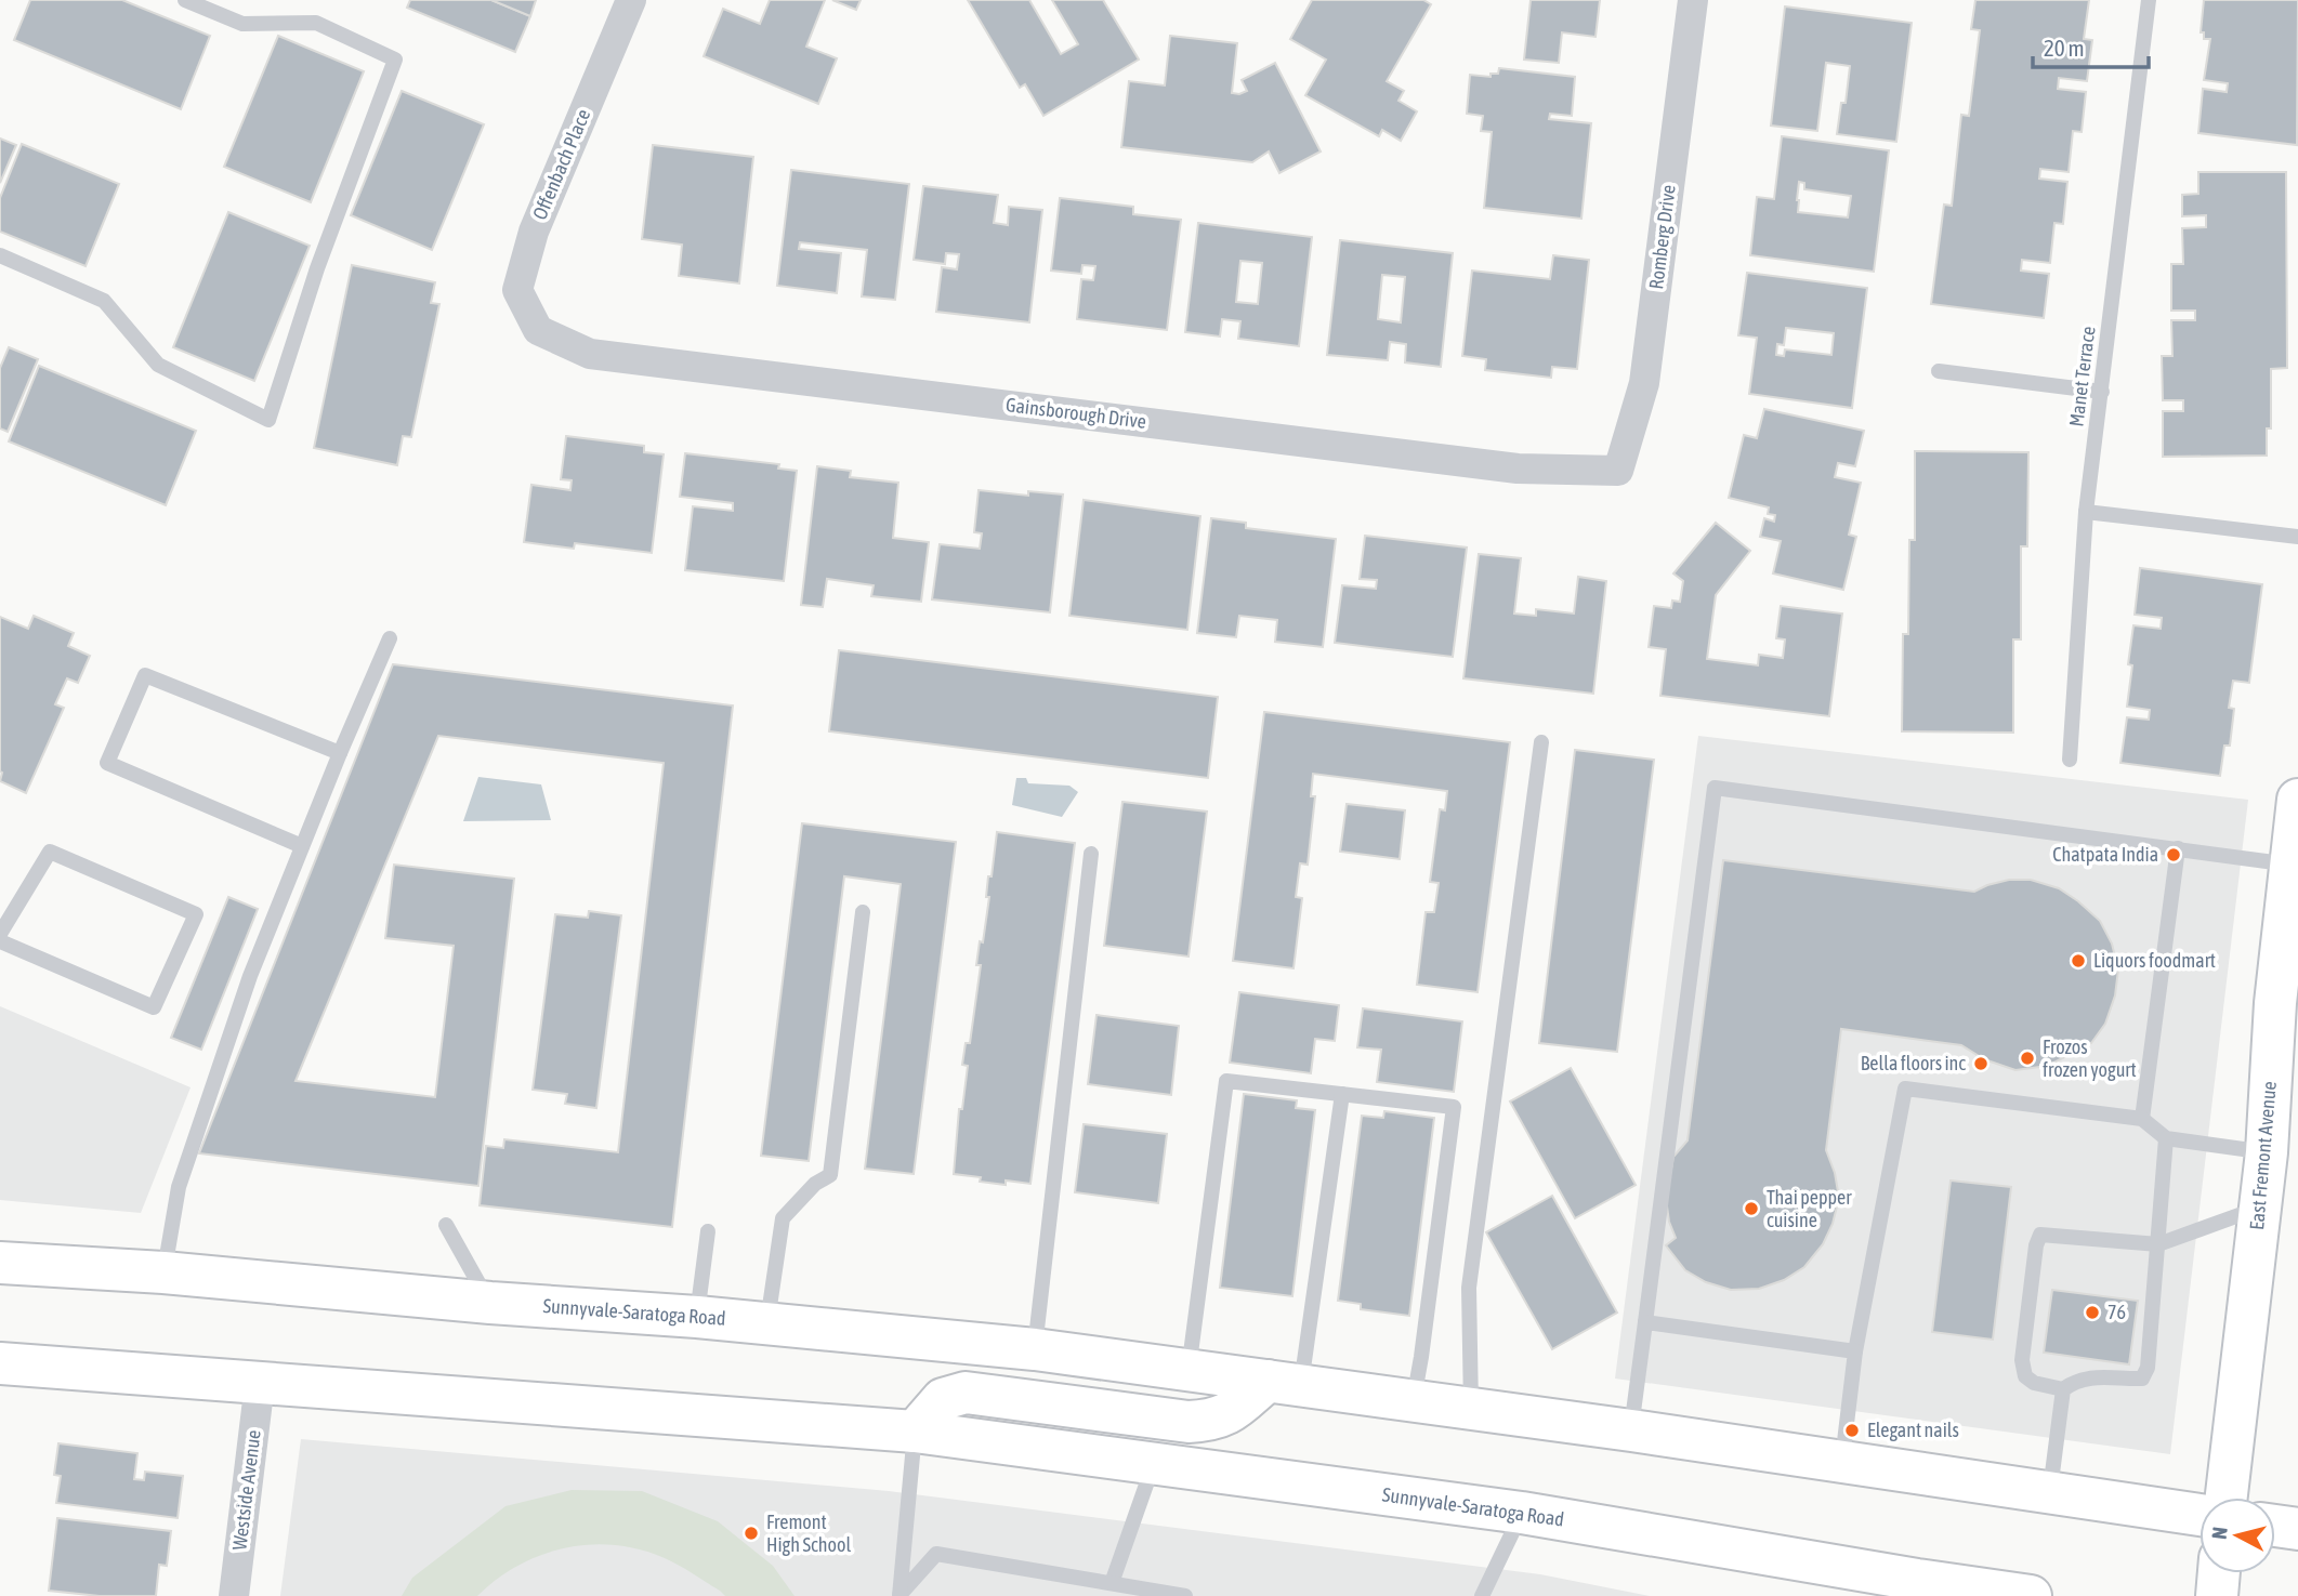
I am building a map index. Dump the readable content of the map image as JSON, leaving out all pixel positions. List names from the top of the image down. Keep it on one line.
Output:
{"streets":{"main road":["East Fremont Avenue","Sunnyvale-Saratoga Road"],"street":["Offenbach Place","Romberg Drive","Gainsborough Drive","Westside Avenue"],"lane":["Manet Terrace"]},"crossings":[["Offenbach Place","Gainsborough Drive"],["Romberg Drive","Gainsborough Drive"],["Sunnyvale-Saratoga Road","Westside Avenue"]],"places":["Chatpata India","Liquors foodmart","Frozos frozen yogurt","Bella floors inc","Thai pepper cuisine","76","Elegant nails","Fremont High School"],"scale_bar":"20 m","north":"left"}
